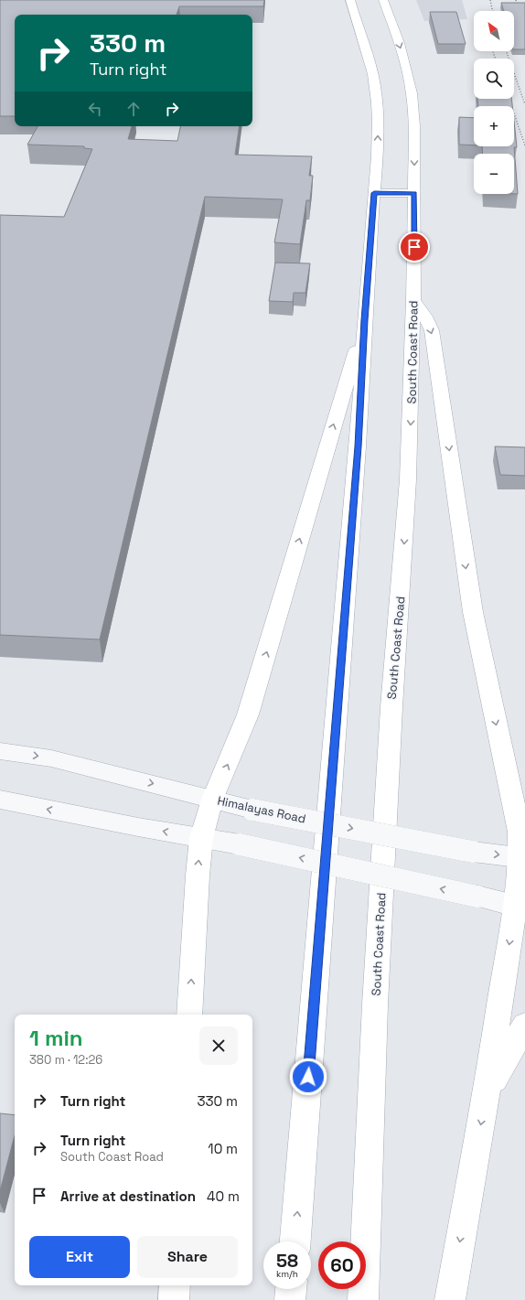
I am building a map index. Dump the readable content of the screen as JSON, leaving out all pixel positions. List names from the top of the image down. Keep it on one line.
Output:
{"streets":{"main road":["South Coast Road"],"street":["Himalayas Road"]},"north":"top left","page":{"map_buttons":["+","−"],"turn":["330 m","Turn right"],"heading":["1 min","380 m · 12:26"],"list":[{"name":"Turn right","value":"330 m"},{"name":"Turn right","note":"South Coast Road","value":"10 m"},{"name":"Arrive at destination","value":"40 m"}],"buttons":["Exit","Share"],"speed":"58 km/h","limit":"60"}}
